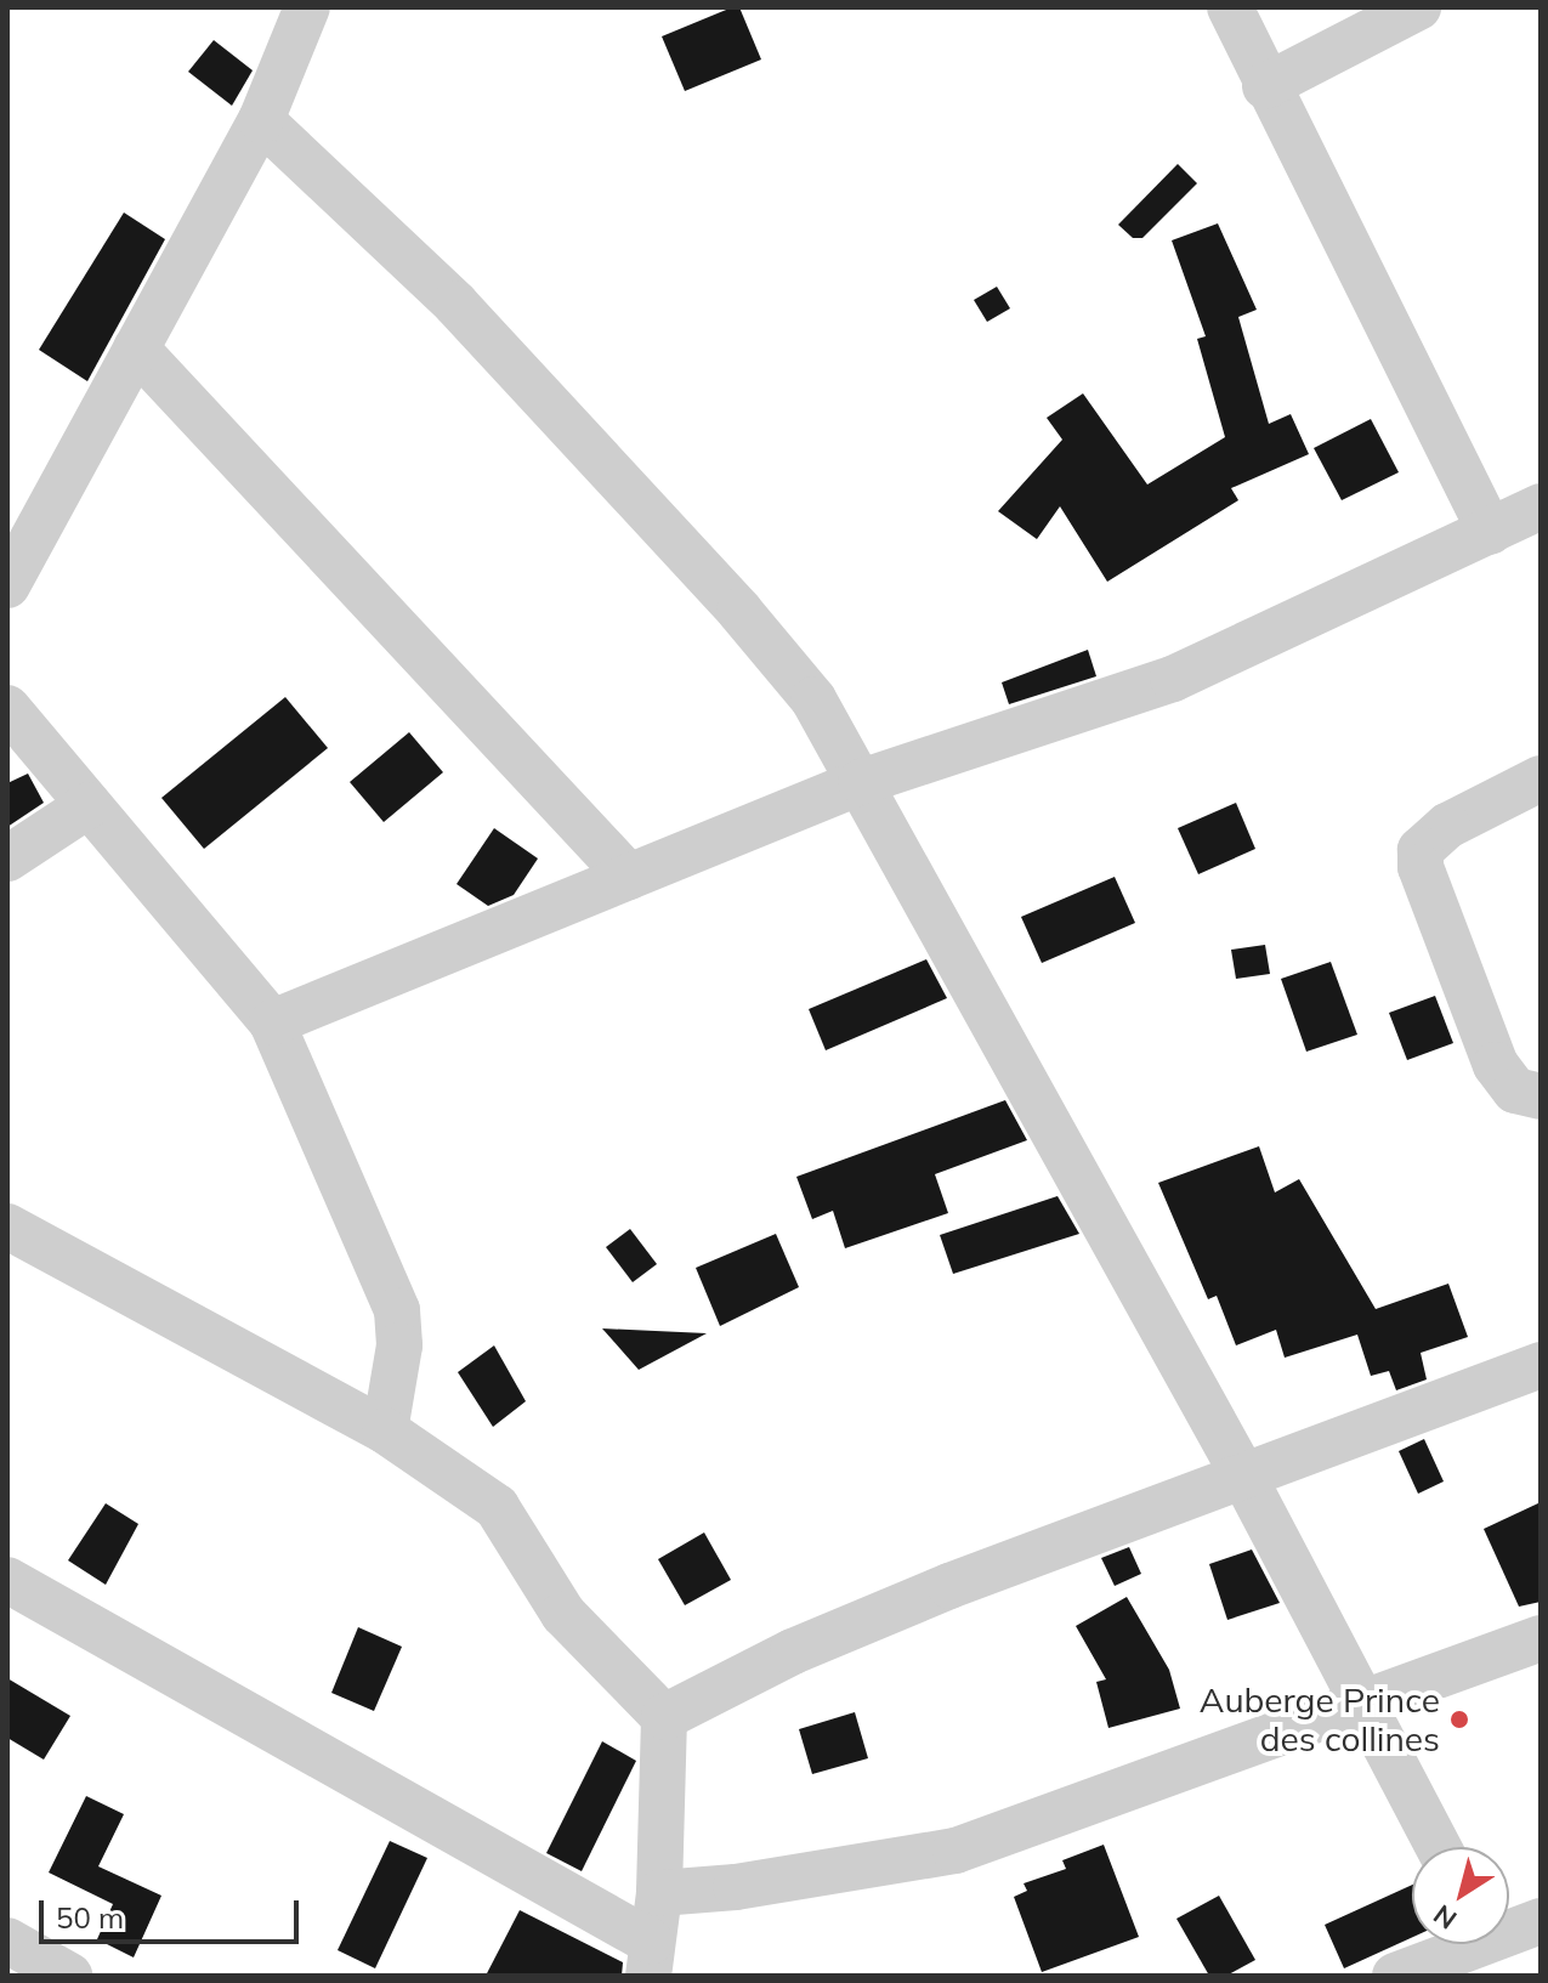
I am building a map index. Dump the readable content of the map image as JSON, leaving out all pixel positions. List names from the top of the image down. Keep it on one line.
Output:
{"places":["Auberge Prince des collines"],"scale_bar":"50 m","north":"bottom left"}
